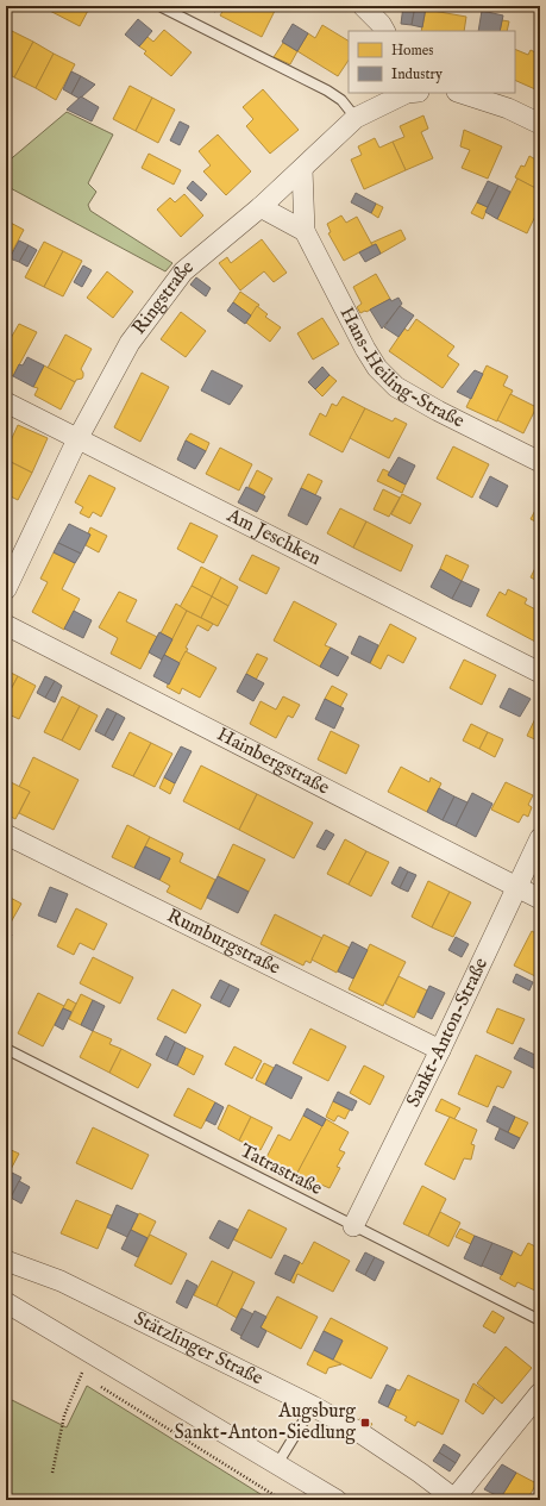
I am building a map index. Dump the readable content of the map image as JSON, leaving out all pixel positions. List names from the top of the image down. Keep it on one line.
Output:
{"streets":{"street":["Ringstraße","Hans-Heiling-Straße","Am Jeschken","Hainbergstraße","Rumburgstraße","Sankt-Anton-Straße","Stätzlinger Straße"],"lane":["Tatrastraße"]},"crossings":[["Ringstraße","Hans-Heiling-Straße"],["Ringstraße","Am Jeschken"],["Hainbergstraße","Sankt-Anton-Straße"],["Rumburgstraße","Sankt-Anton-Straße"],["Sankt-Anton-Straße","Tatrastraße"]],"places":{"transit":["Augsburg Sankt-Anton-Siedlung"]},"legend":["Homes","Industry"]}
